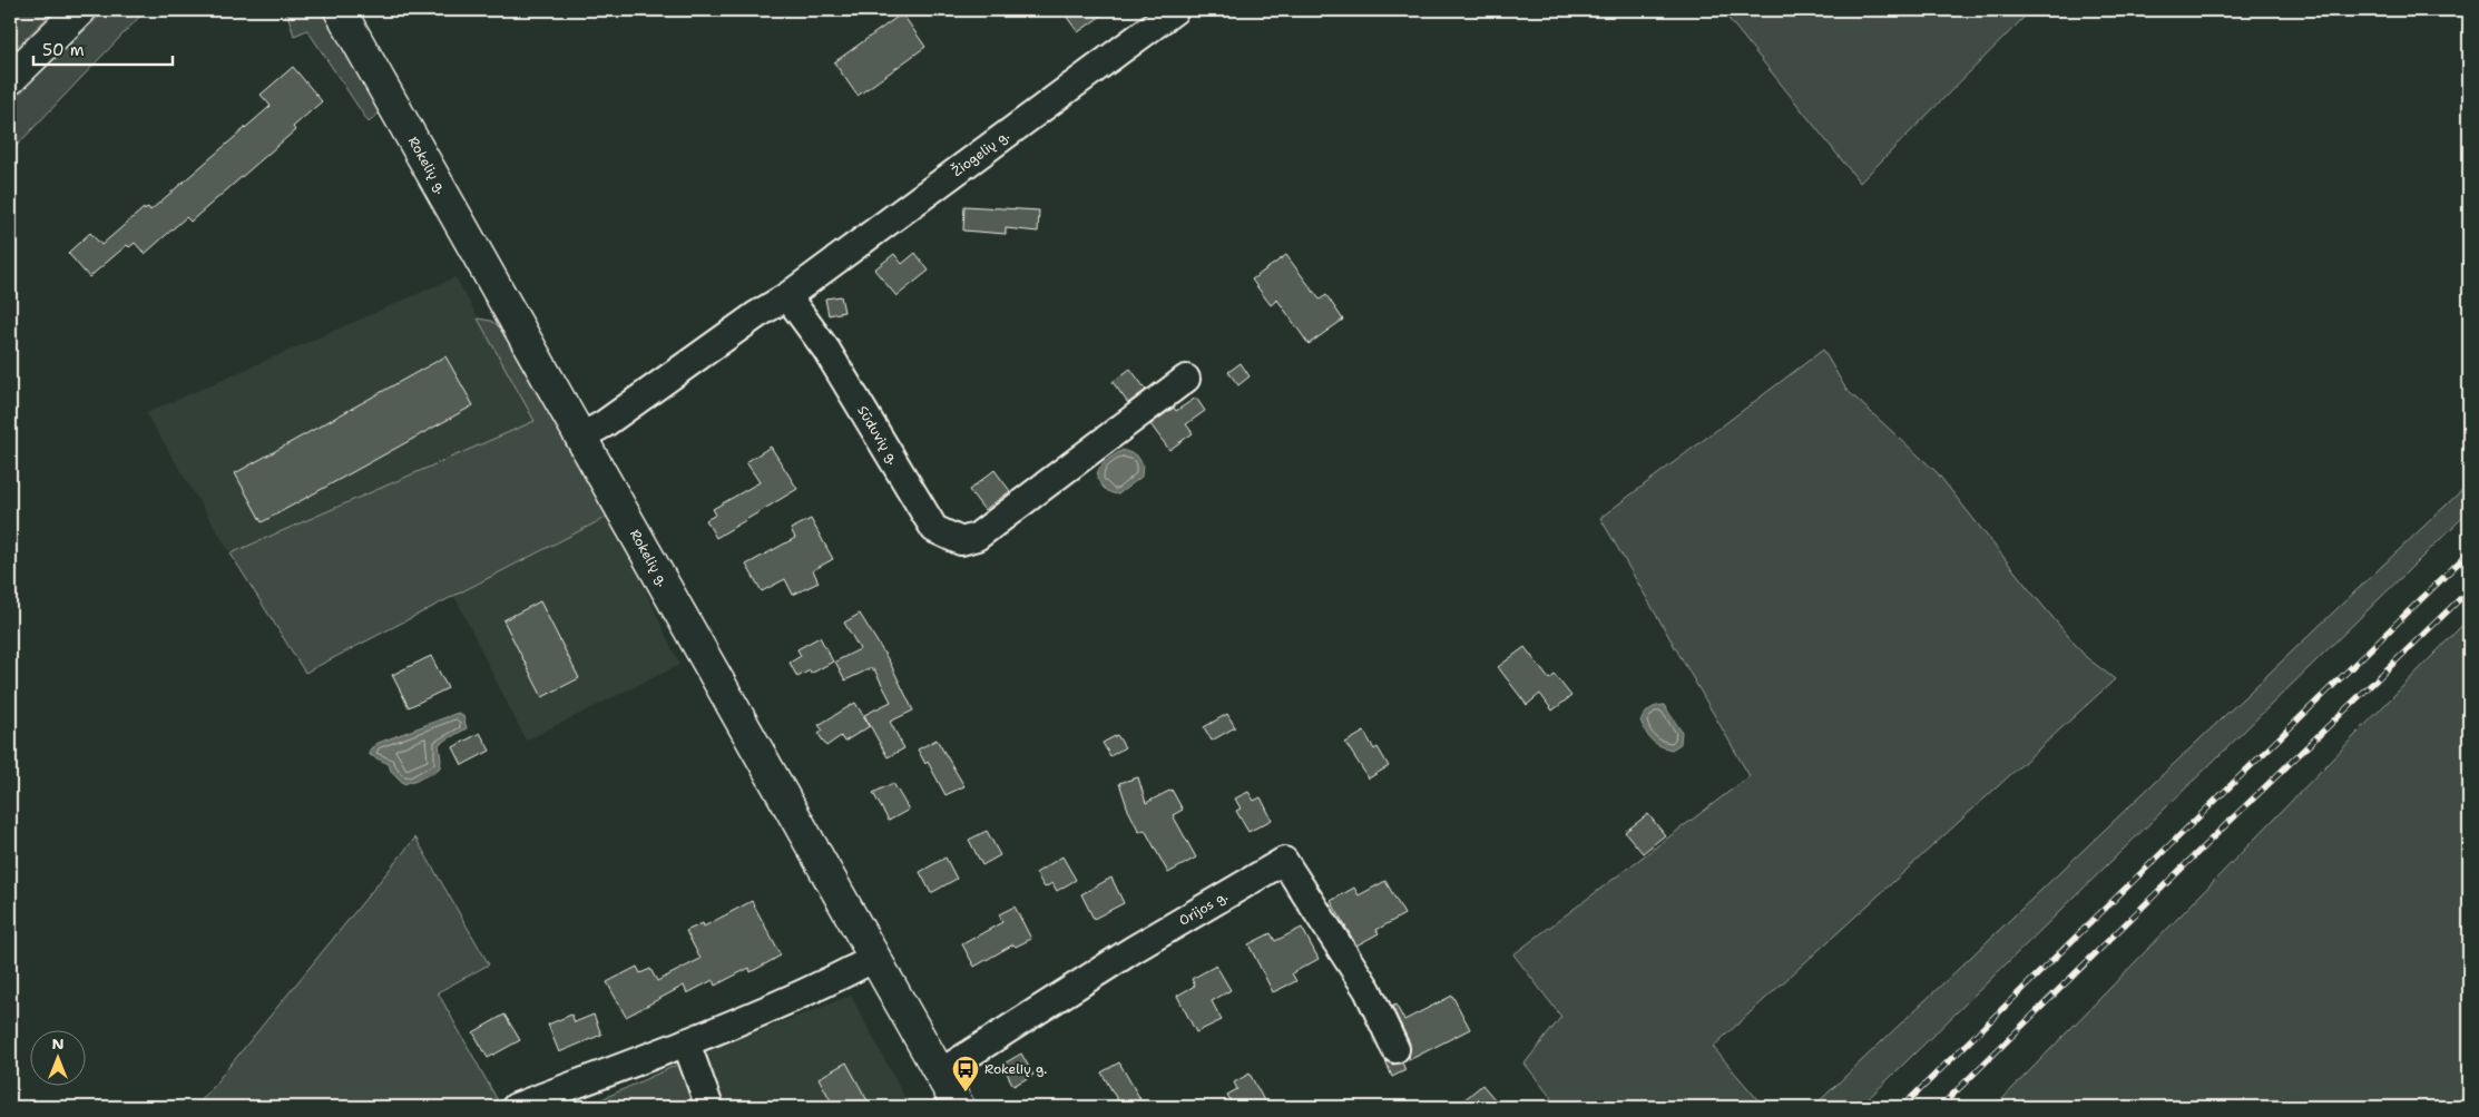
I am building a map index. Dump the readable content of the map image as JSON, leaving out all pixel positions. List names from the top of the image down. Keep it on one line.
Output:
{"streets":{"main road":["Rokelių g."],"street":["Žiogelių g.","Sūduvių g.","Orijos g."]},"crossings":[["Žiogelių g.","Sūduvių g."],["Rokelių g.","Orijos g."]],"places":{"bus stop":["Rokelių g."]},"scale_bar":"50 m","north":"top"}
